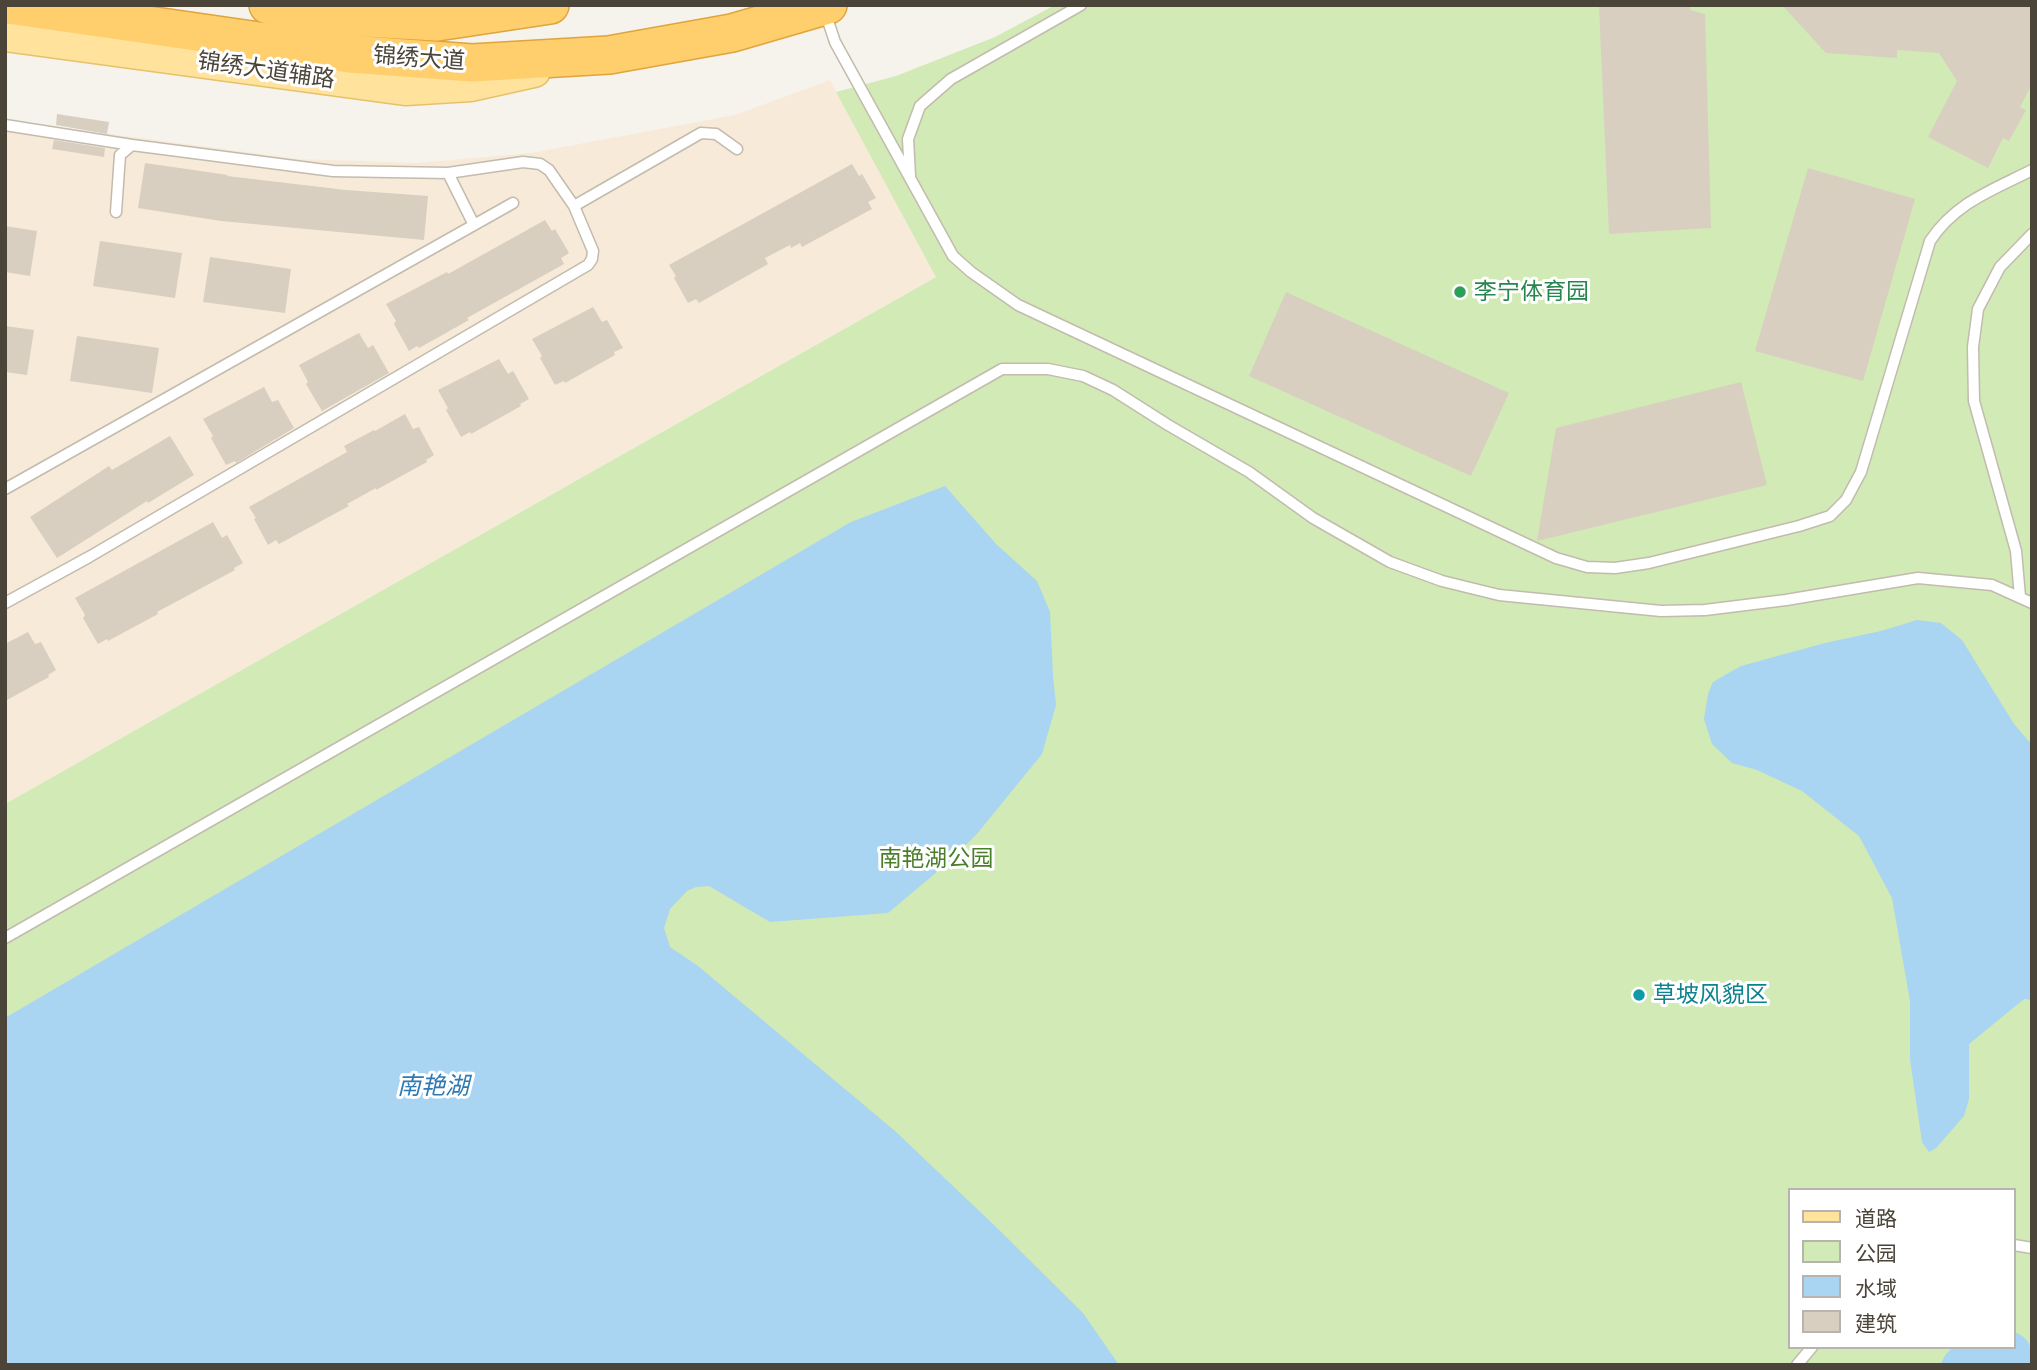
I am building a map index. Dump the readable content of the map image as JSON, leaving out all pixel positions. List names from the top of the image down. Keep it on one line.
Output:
{"streets":{"highway":["锦绣大道"],"main road":["锦绣大道辅路"]},"crossings":[["锦绣大道","锦绣大道辅路"]],"water":["南艳湖"],"parks":["南艳湖公园"],"places":["李宁体育园","草坡风貌区"],"legend":["道路","公园","水域","建筑"]}
